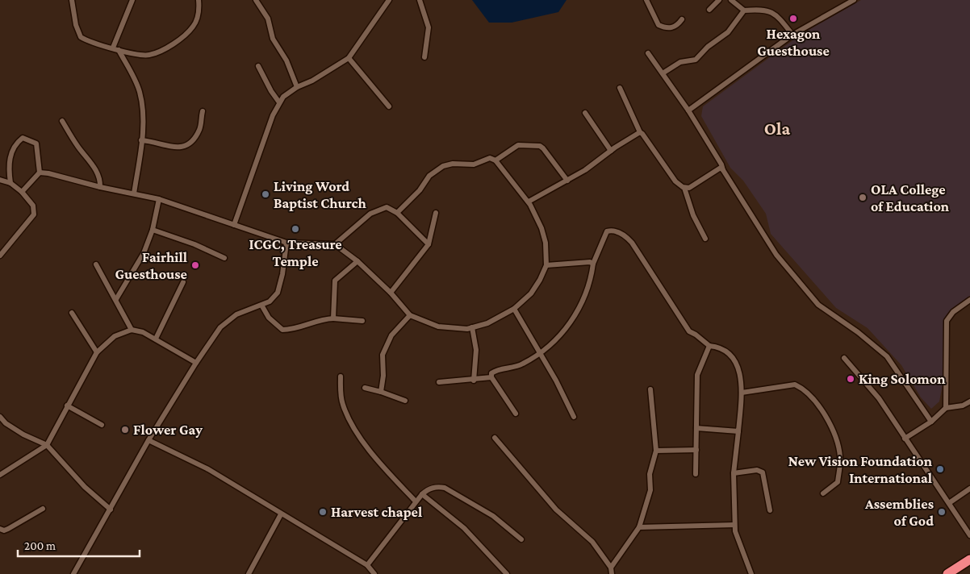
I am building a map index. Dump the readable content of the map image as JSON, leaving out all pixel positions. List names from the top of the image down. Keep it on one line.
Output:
{"districts":["Ola"],"places":["Hexagon Guesthouse","Living Word Baptist Church","OLA College of Education","ICGC, Treasure Temple","Fairhill Guesthouse","King Solomon","Flower Gay","New Vision Foundation International","Harvest chapel","Assemblies of God"],"scale_bar":"200 m"}
